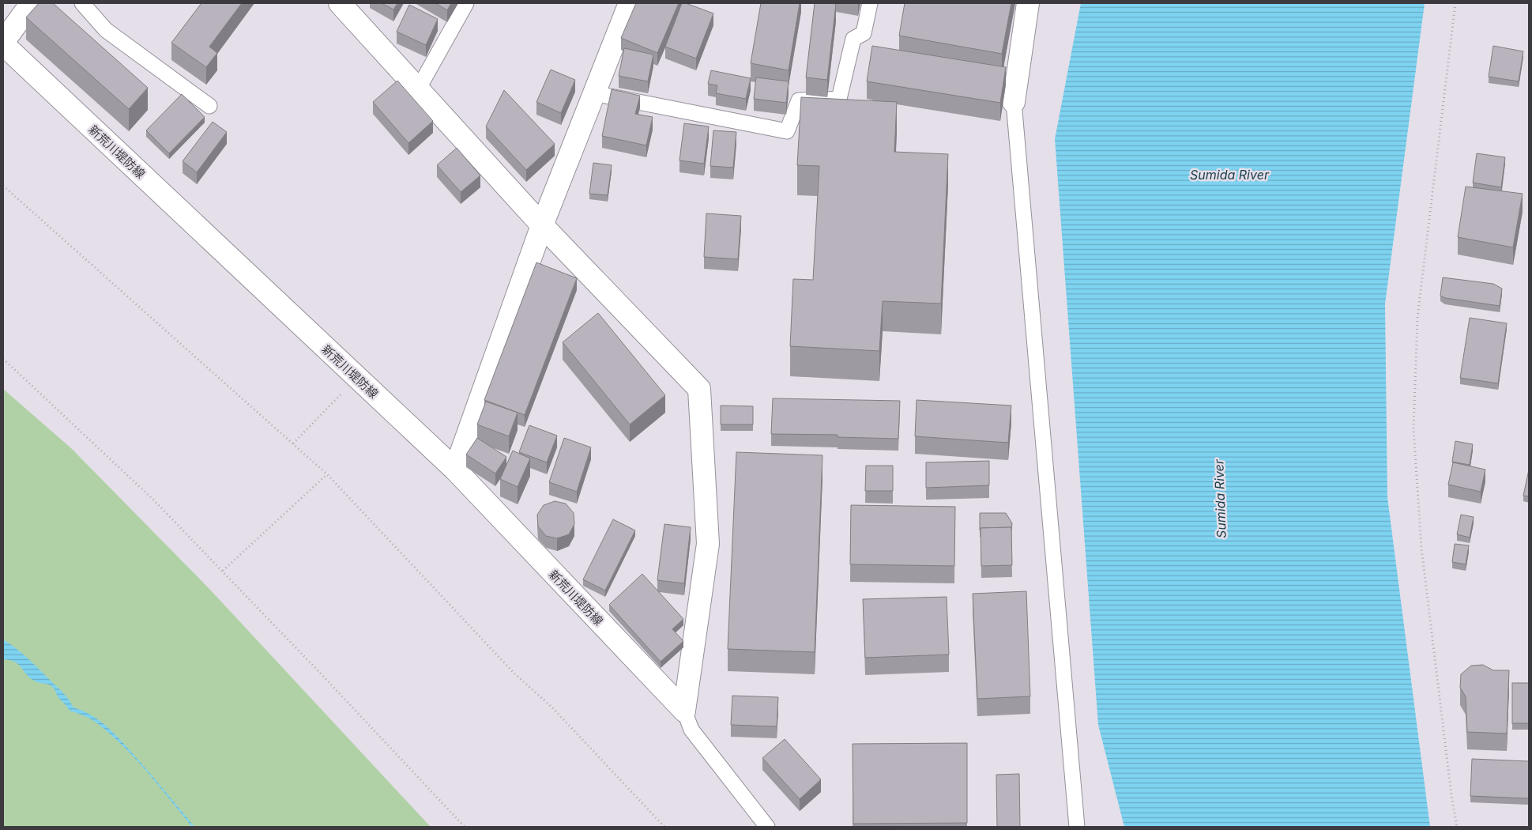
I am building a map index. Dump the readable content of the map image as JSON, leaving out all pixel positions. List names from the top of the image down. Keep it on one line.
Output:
{"streets":{"street":["新荒川堤防線"]},"water":["Sumida River"]}
